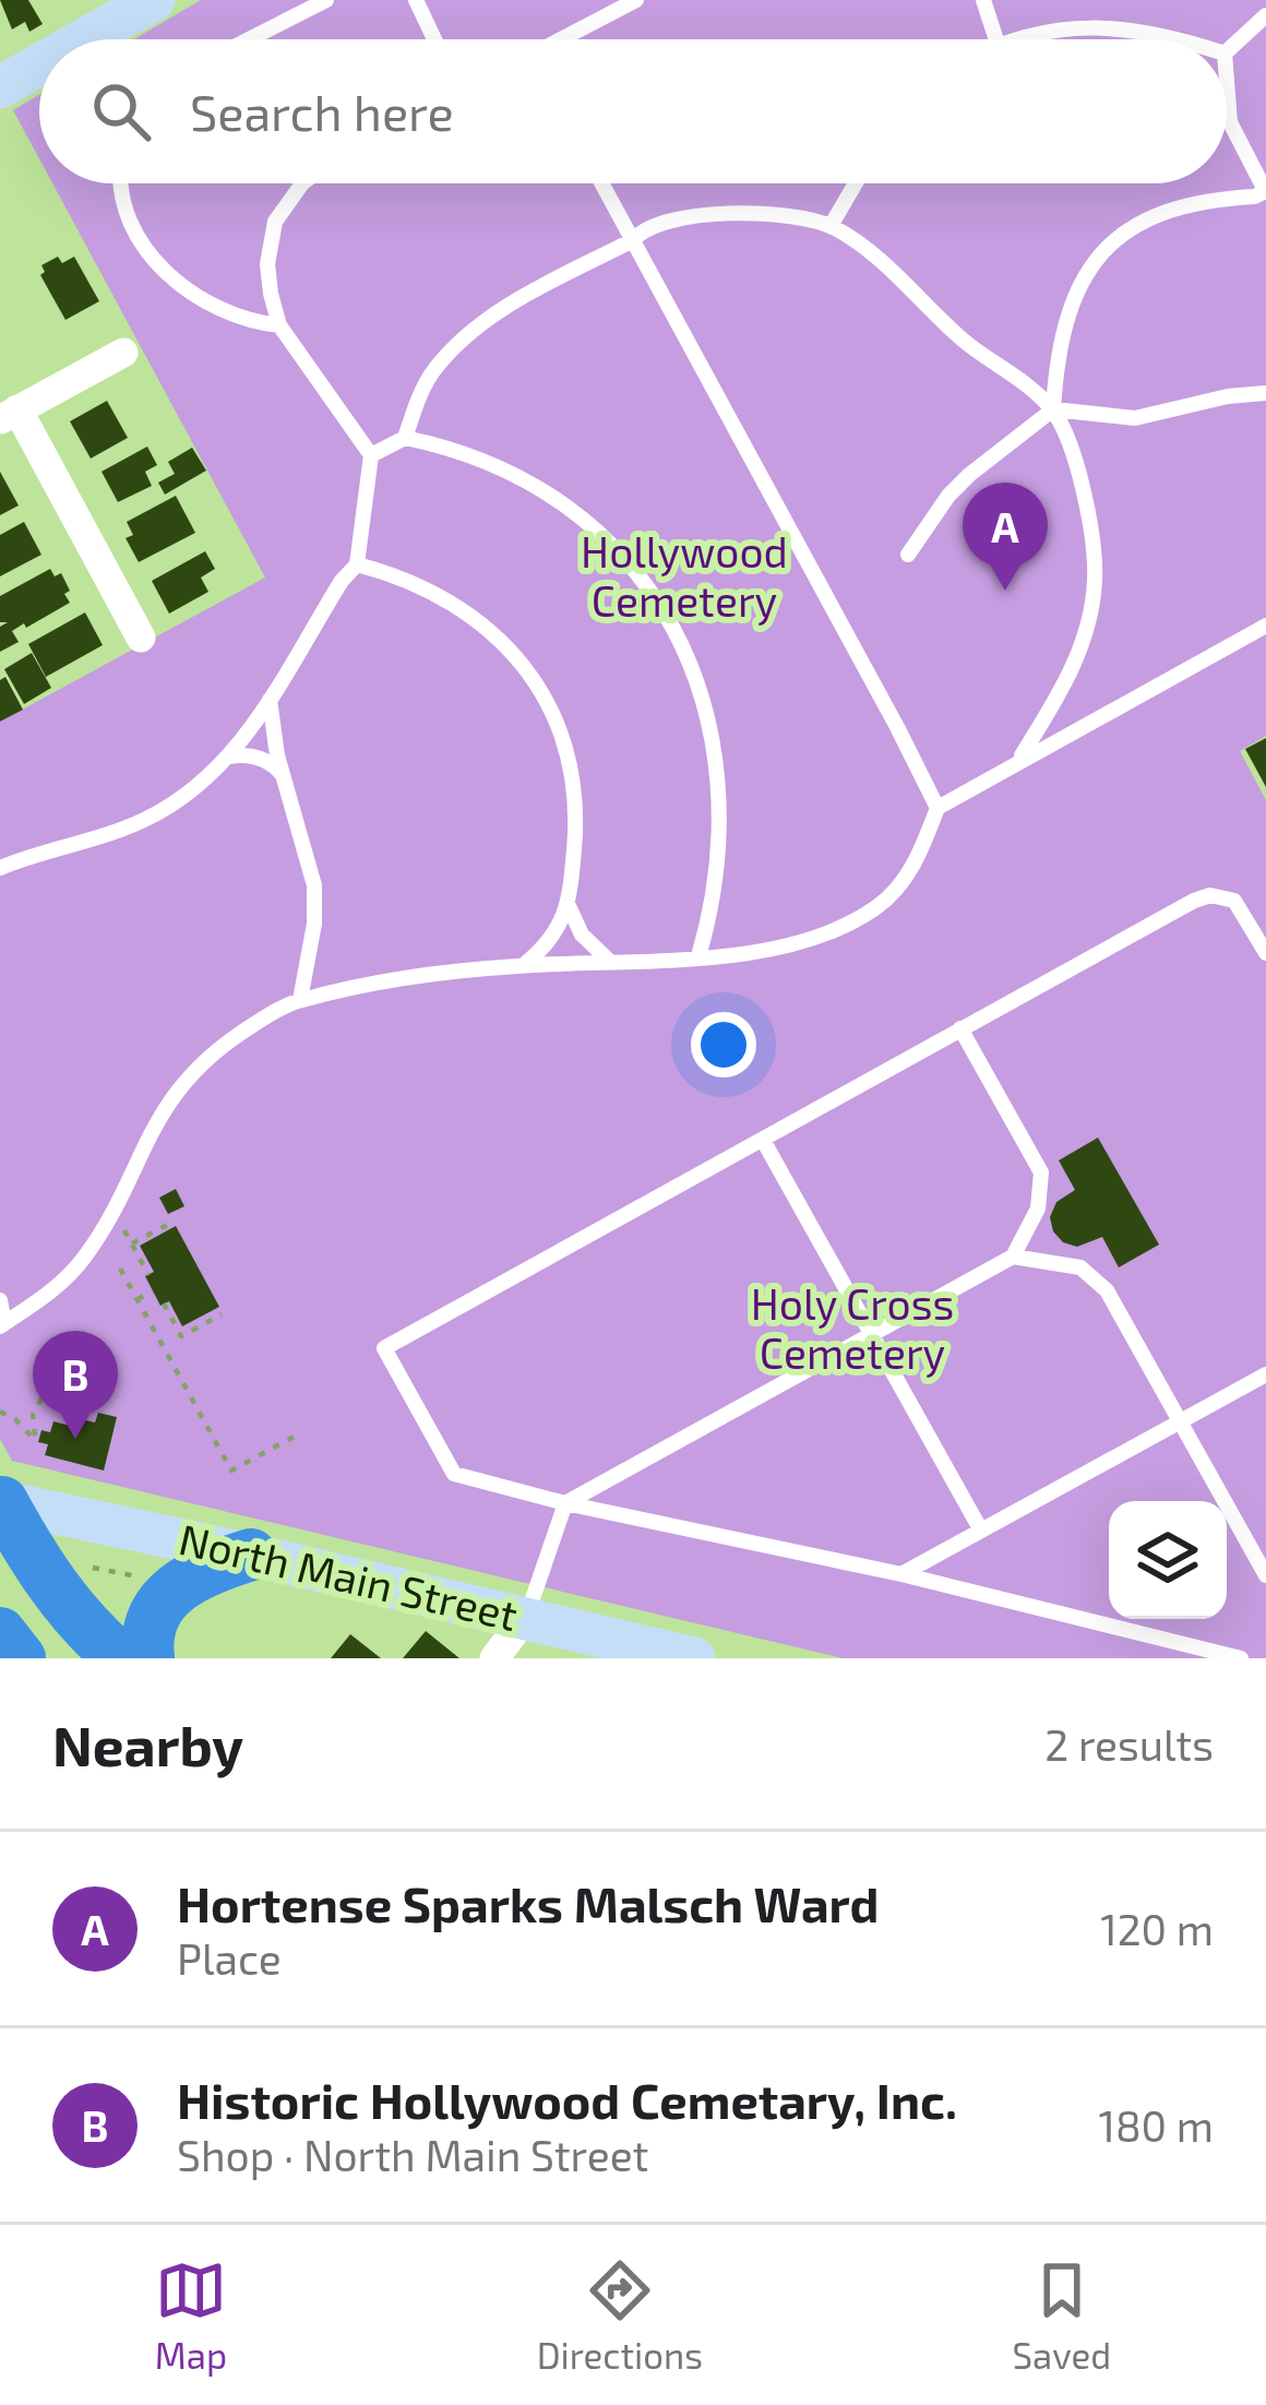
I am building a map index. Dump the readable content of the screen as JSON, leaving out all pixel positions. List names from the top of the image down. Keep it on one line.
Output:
{"streets":{"main road":["North Main Street"]},"parks":["Hollywood Cemetery","Holy Cross Cemetery"],"page":{"search":"Search here","pins":["A","B"],"heading":["Nearby","2 results"],"list":[{"mark":"A","name":"Hortense Sparks Malsch Ward","note":"Place","value":"120 m"},{"mark":"B","name":"Historic Hollywood Cemetary, Inc.","note":"Shop · North Main Street","value":"180 m"}],"nav":["Map","Directions","Saved"]}}
